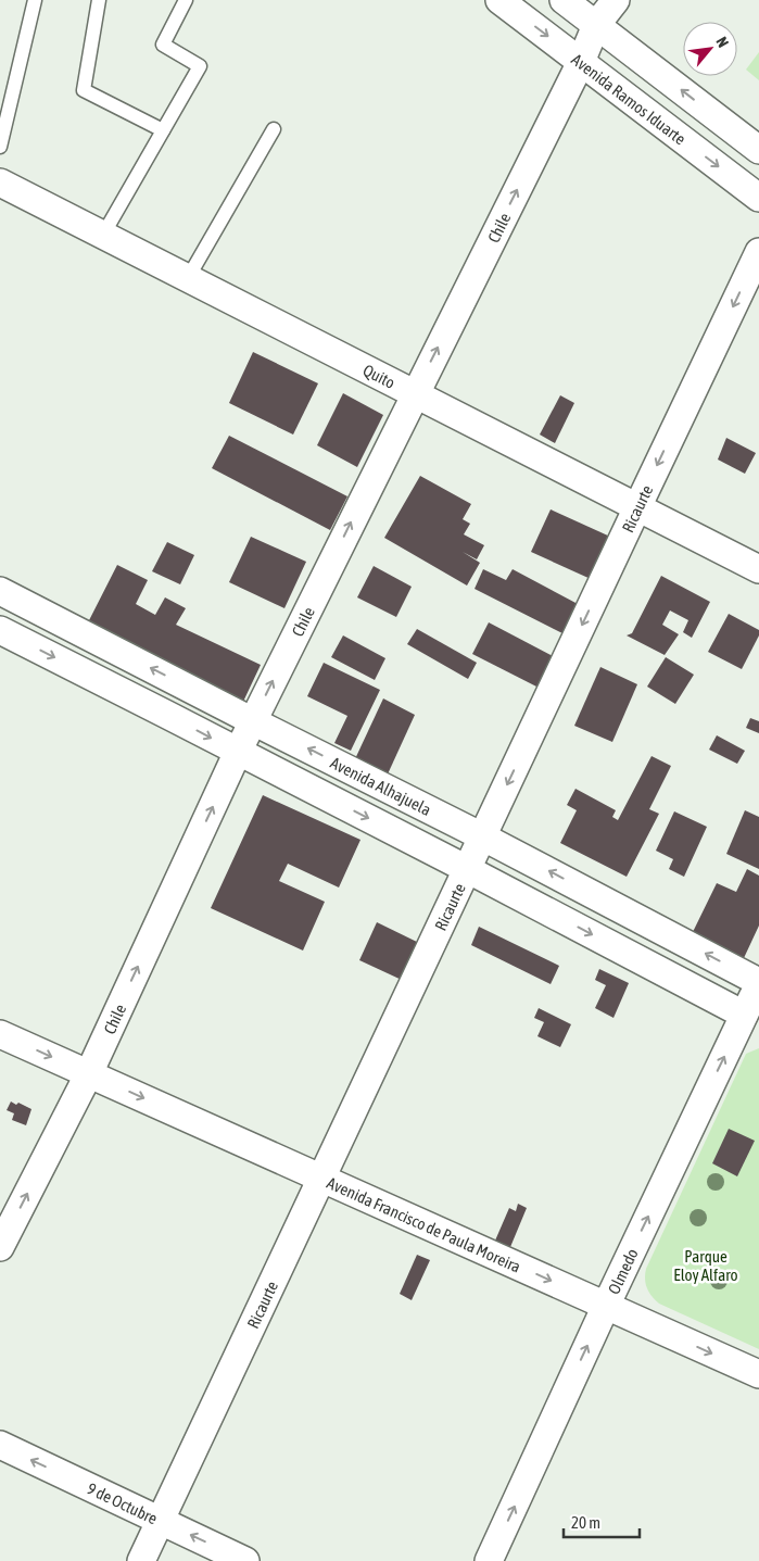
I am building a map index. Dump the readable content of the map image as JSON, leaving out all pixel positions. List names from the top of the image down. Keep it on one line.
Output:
{"streets":{"street":["Avenida Ramos Iduarte","Chile","Quito","Ricaurte","Avenida Alhajuela","Avenida Francisco de Paula Moreira","Olmedo","9 de Octubre"]},"crossings":[["Avenida Ramos Iduarte","Chile"],["Chile","Quito"],["Chile","Avenida Alhajuela"],["Chile","Avenida Francisco de Paula Moreira"],["Quito","Ricaurte"],["Ricaurte","Avenida Alhajuela"],["Ricaurte","Avenida Francisco de Paula Moreira"],["Ricaurte","9 de Octubre"],["Avenida Alhajuela","Olmedo"],["Avenida Francisco de Paula Moreira","Olmedo"]],"one_way":["Chile","Ricaurte","Avenida Francisco de Paula Moreira","Olmedo","9 de Octubre"],"parks":["Parque Eloy Alfaro"],"scale_bar":"20 m","north":"top right"}
